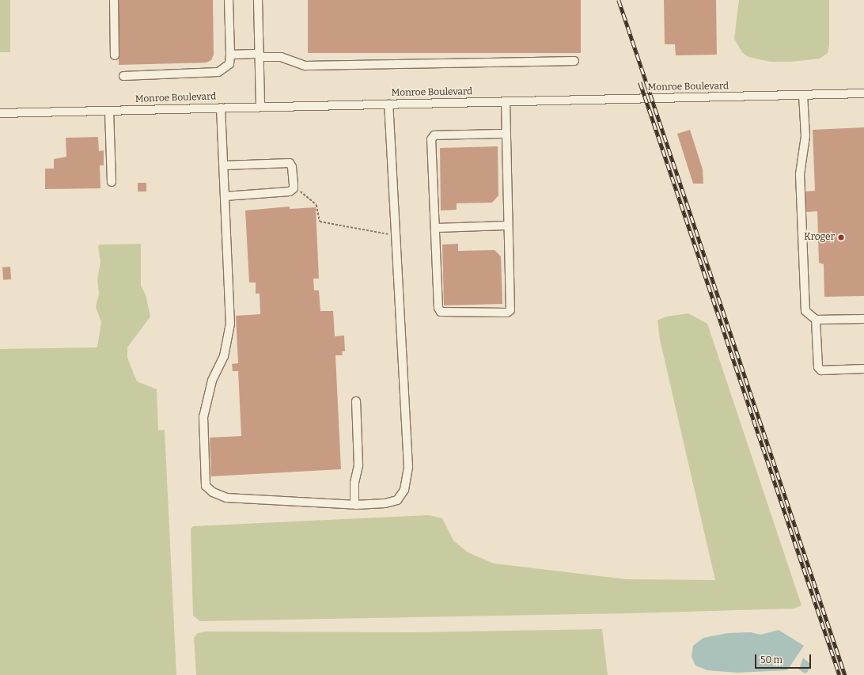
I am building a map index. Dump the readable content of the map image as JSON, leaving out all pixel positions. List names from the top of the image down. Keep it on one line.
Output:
{"streets":{"street":["Monroe Boulevard"]},"places":["Kroger"],"scale_bar":"50 m"}
